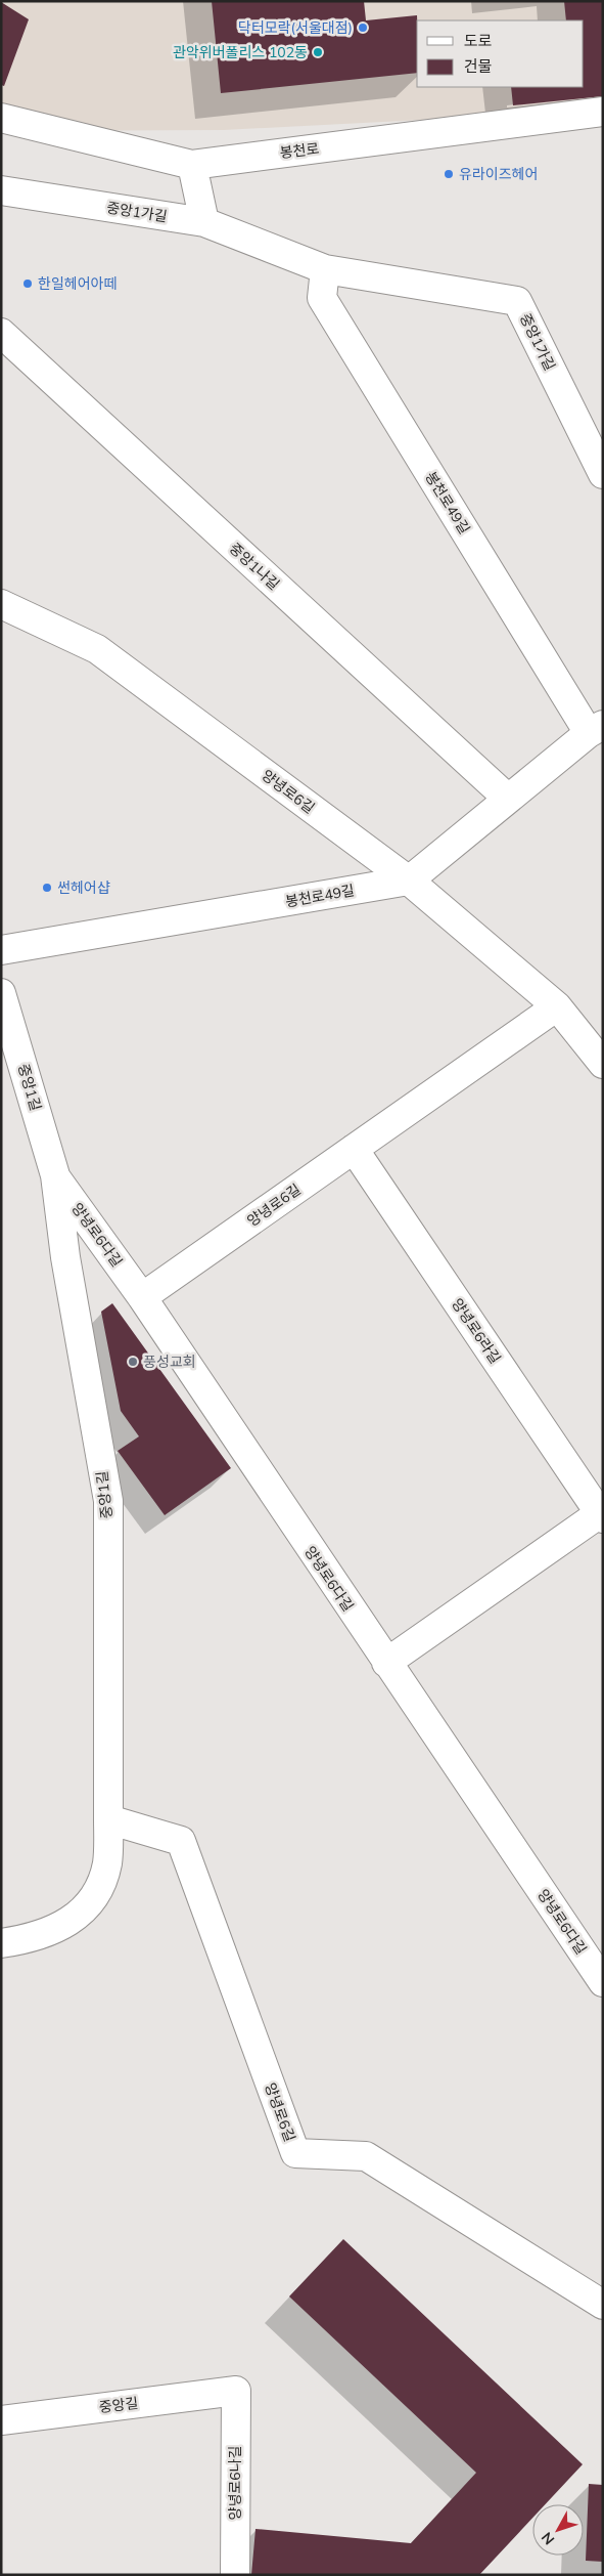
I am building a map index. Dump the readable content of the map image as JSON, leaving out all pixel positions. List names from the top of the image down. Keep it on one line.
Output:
{"streets":{"street":["봉천로","중앙1가길","봉천로49길","중앙1나길","양녕로6길","중앙1길","양녕로6다길","양녕로6라길","중앙길","양녕로6나길"]},"crossings":[["중앙1가길","봉천로49길"],["봉천로49길","중앙1나길"],["봉천로49길","양녕로6길"],["양녕로6길","중앙1길"],["양녕로6길","양녕로6다길"],["양녕로6길","양녕로6라길"],["중앙1길","양녕로6다길"],["양녕로6다길","양녕로6라길"],["중앙길","양녕로6나길"]],"places":["닥터모락(서울대점)","관악위버폴리스 102동","유라이즈헤어","한일헤어아떼","썬헤어샵","풍성교회"],"legend":["도로","건물"],"north":"bottom left"}
